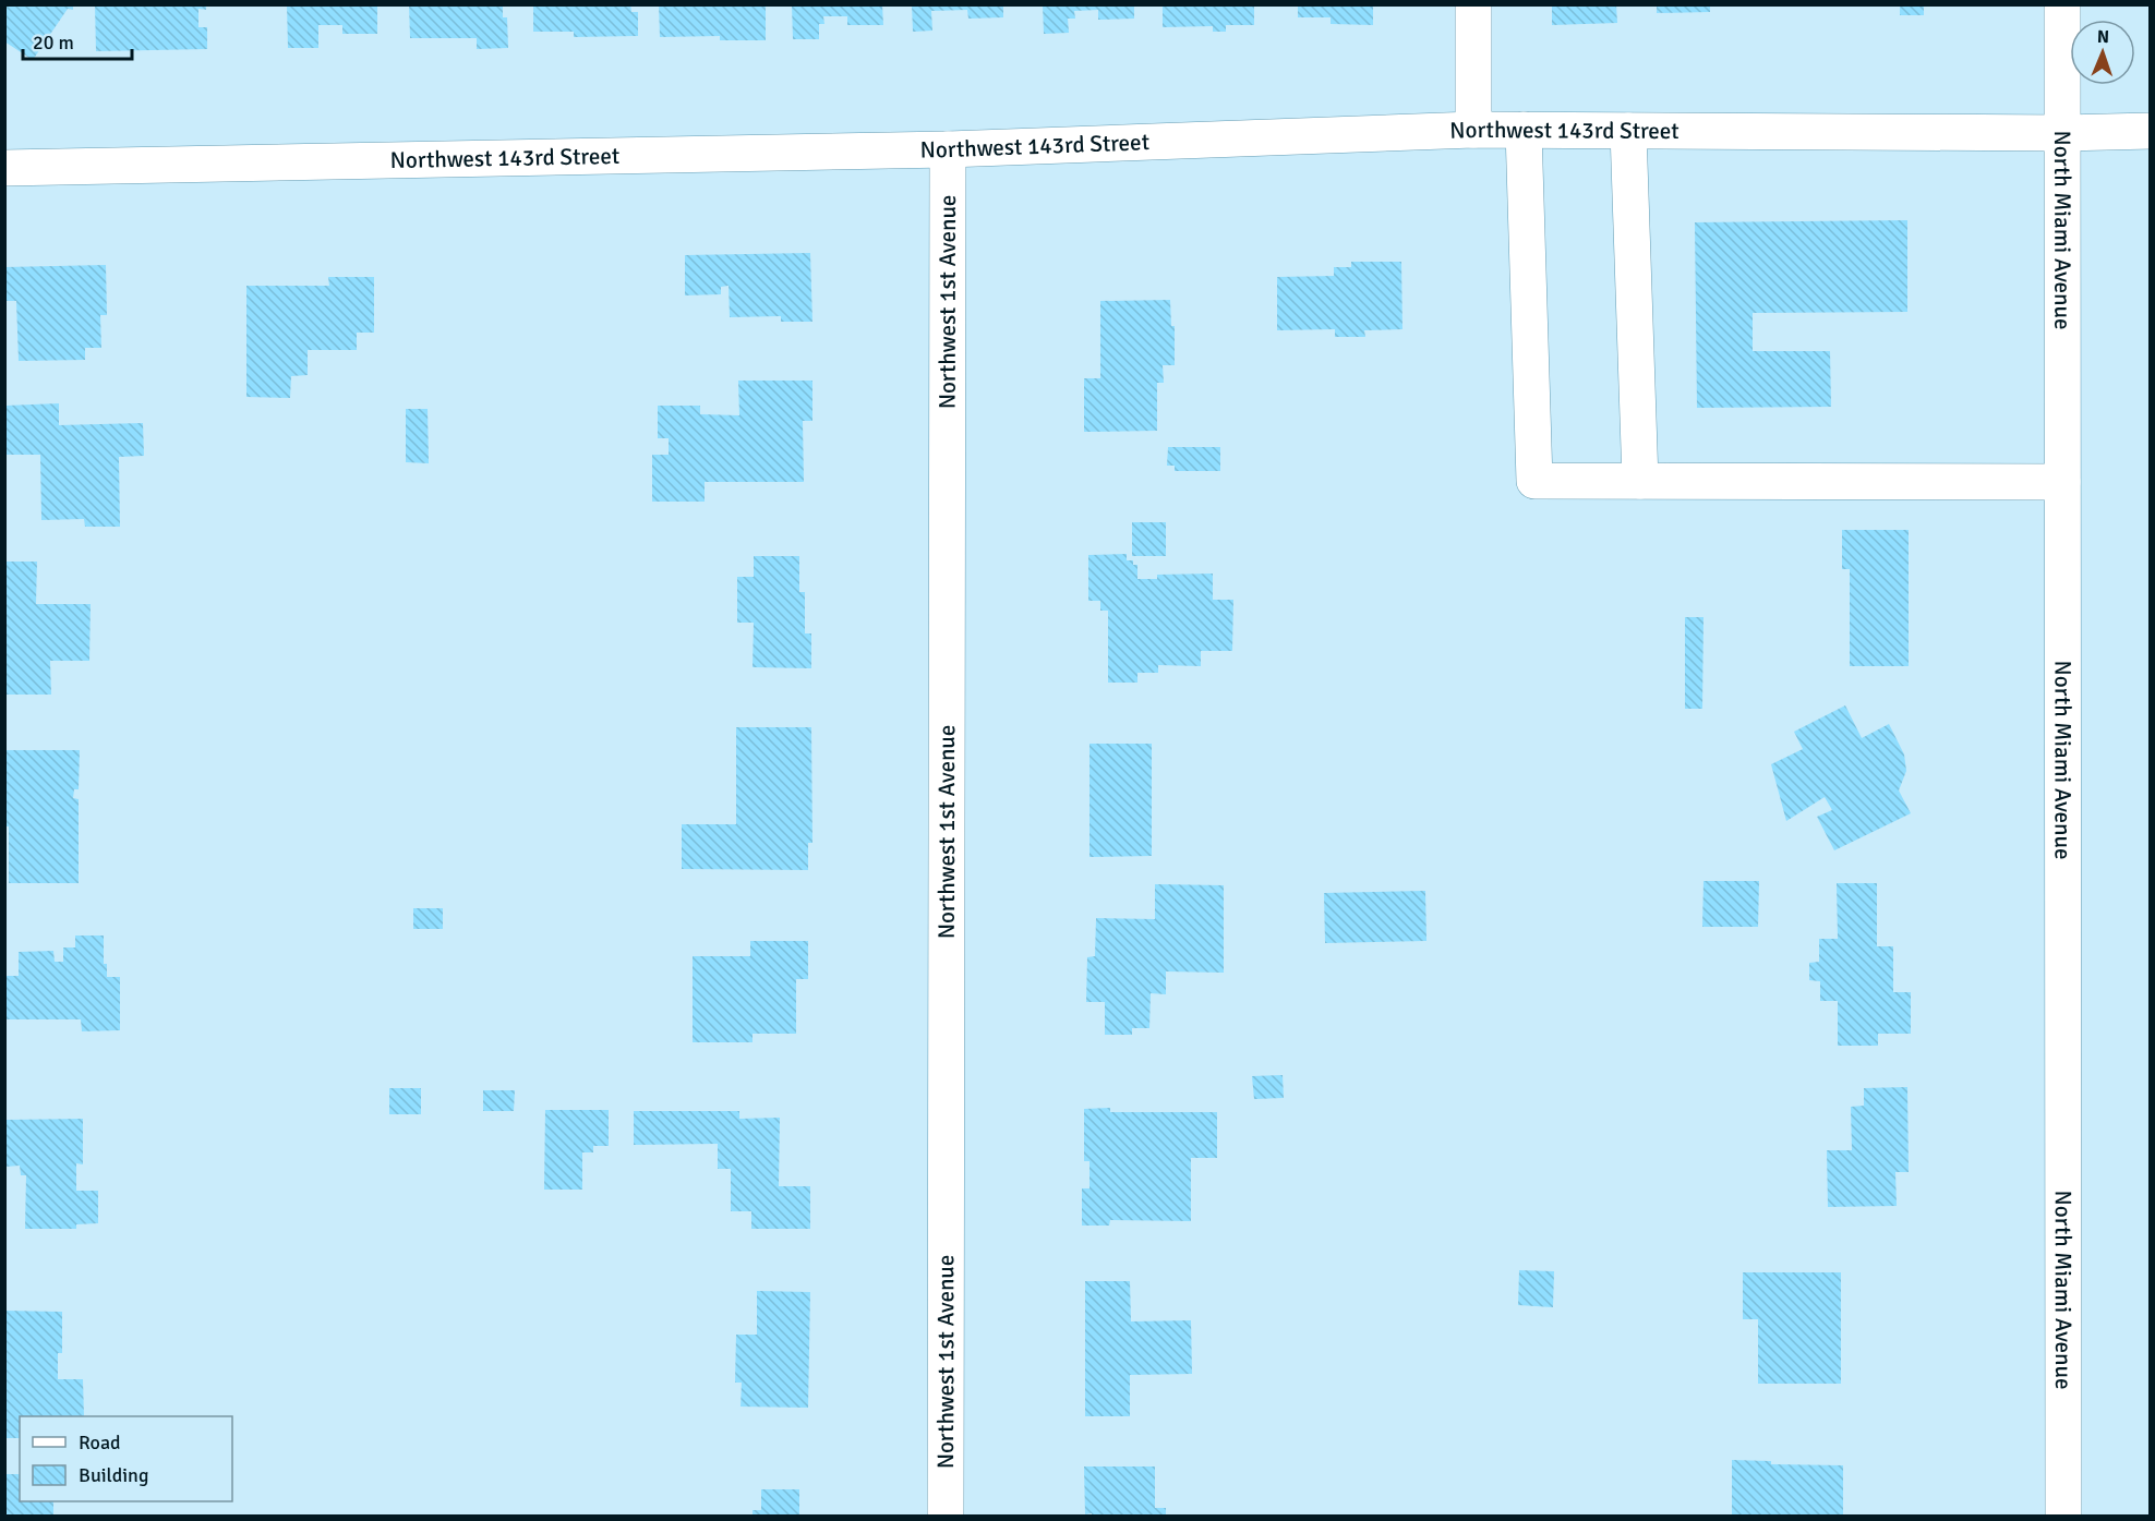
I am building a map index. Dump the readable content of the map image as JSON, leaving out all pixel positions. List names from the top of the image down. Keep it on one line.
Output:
{"streets":{"street":["Northwest 143rd Street","North Miami Avenue","Northwest 1st Avenue"]},"crossings":[["Northwest 143rd Street","North Miami Avenue"],["Northwest 143rd Street","Northwest 1st Avenue"]],"legend":["Road","Building"],"scale_bar":"20 m","north":"top"}
